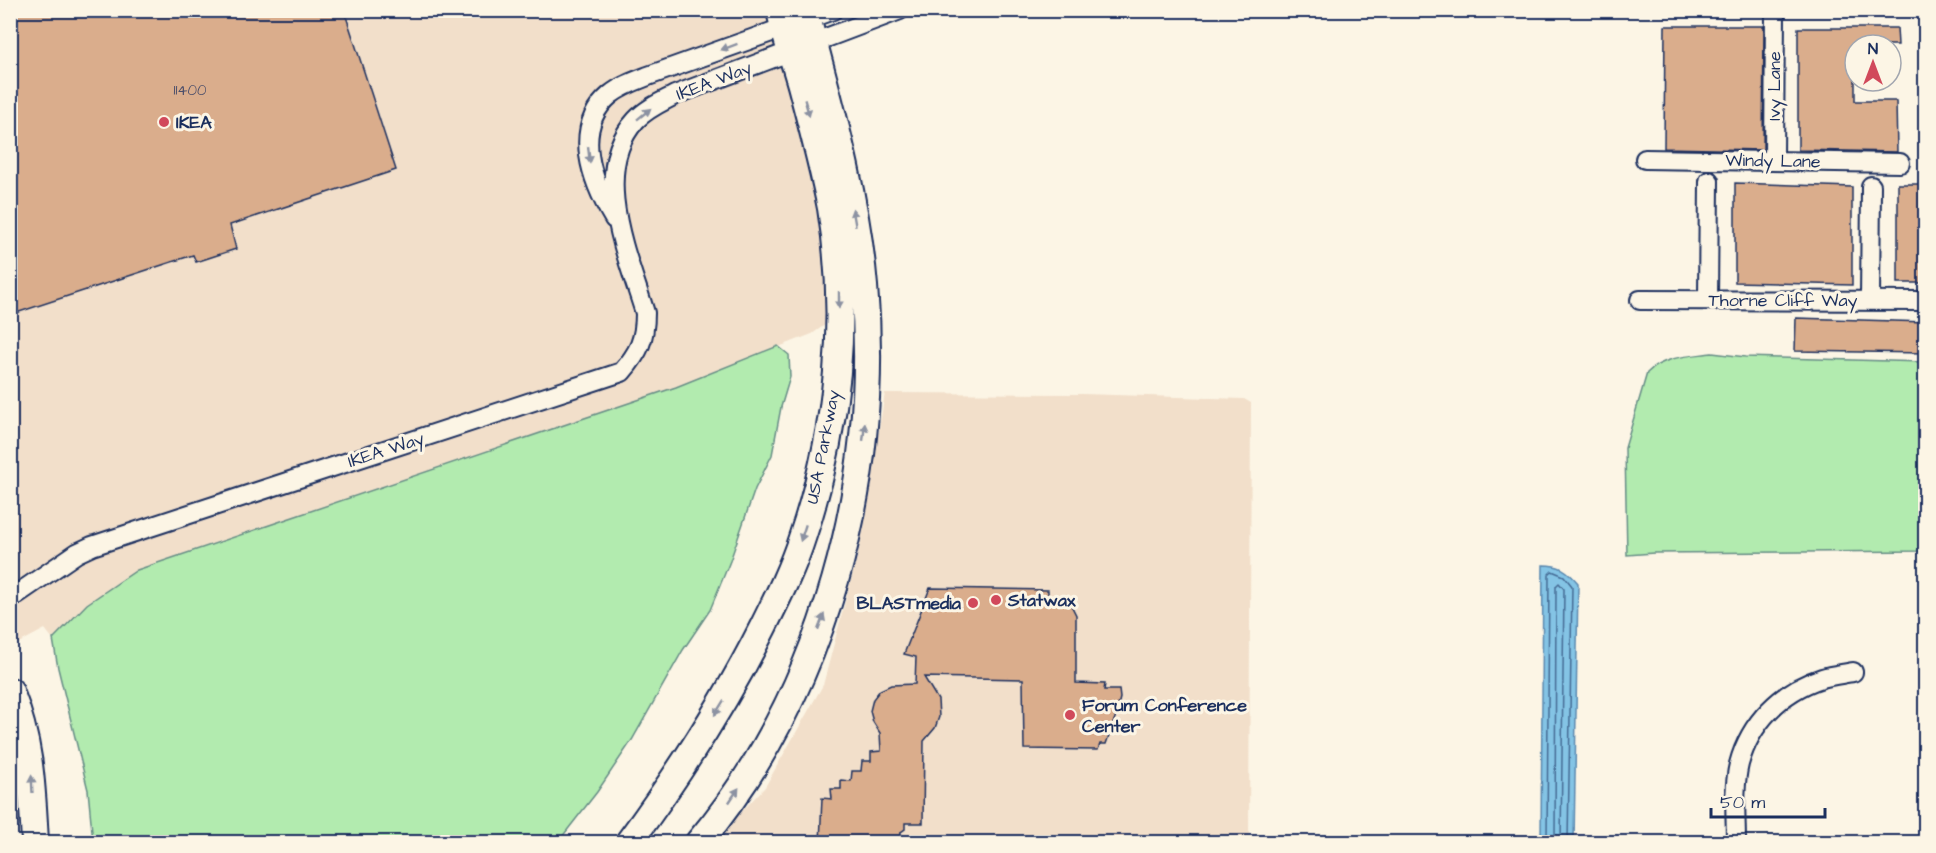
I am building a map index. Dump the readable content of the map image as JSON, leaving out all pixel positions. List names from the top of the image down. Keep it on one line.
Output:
{"streets":{"street":["IKEA Way","Ivy Lane","Windy Lane","Thorne Cliff Way","USA Parkway"]},"crossings":[["IKEA Way","USA Parkway"],["Ivy Lane","Windy Lane"]],"places":["IKEA","Statwax","BLASTmedia","Forum Conference Center"],"house_numbers":["11400"],"scale_bar":"50 m","north":"top"}
